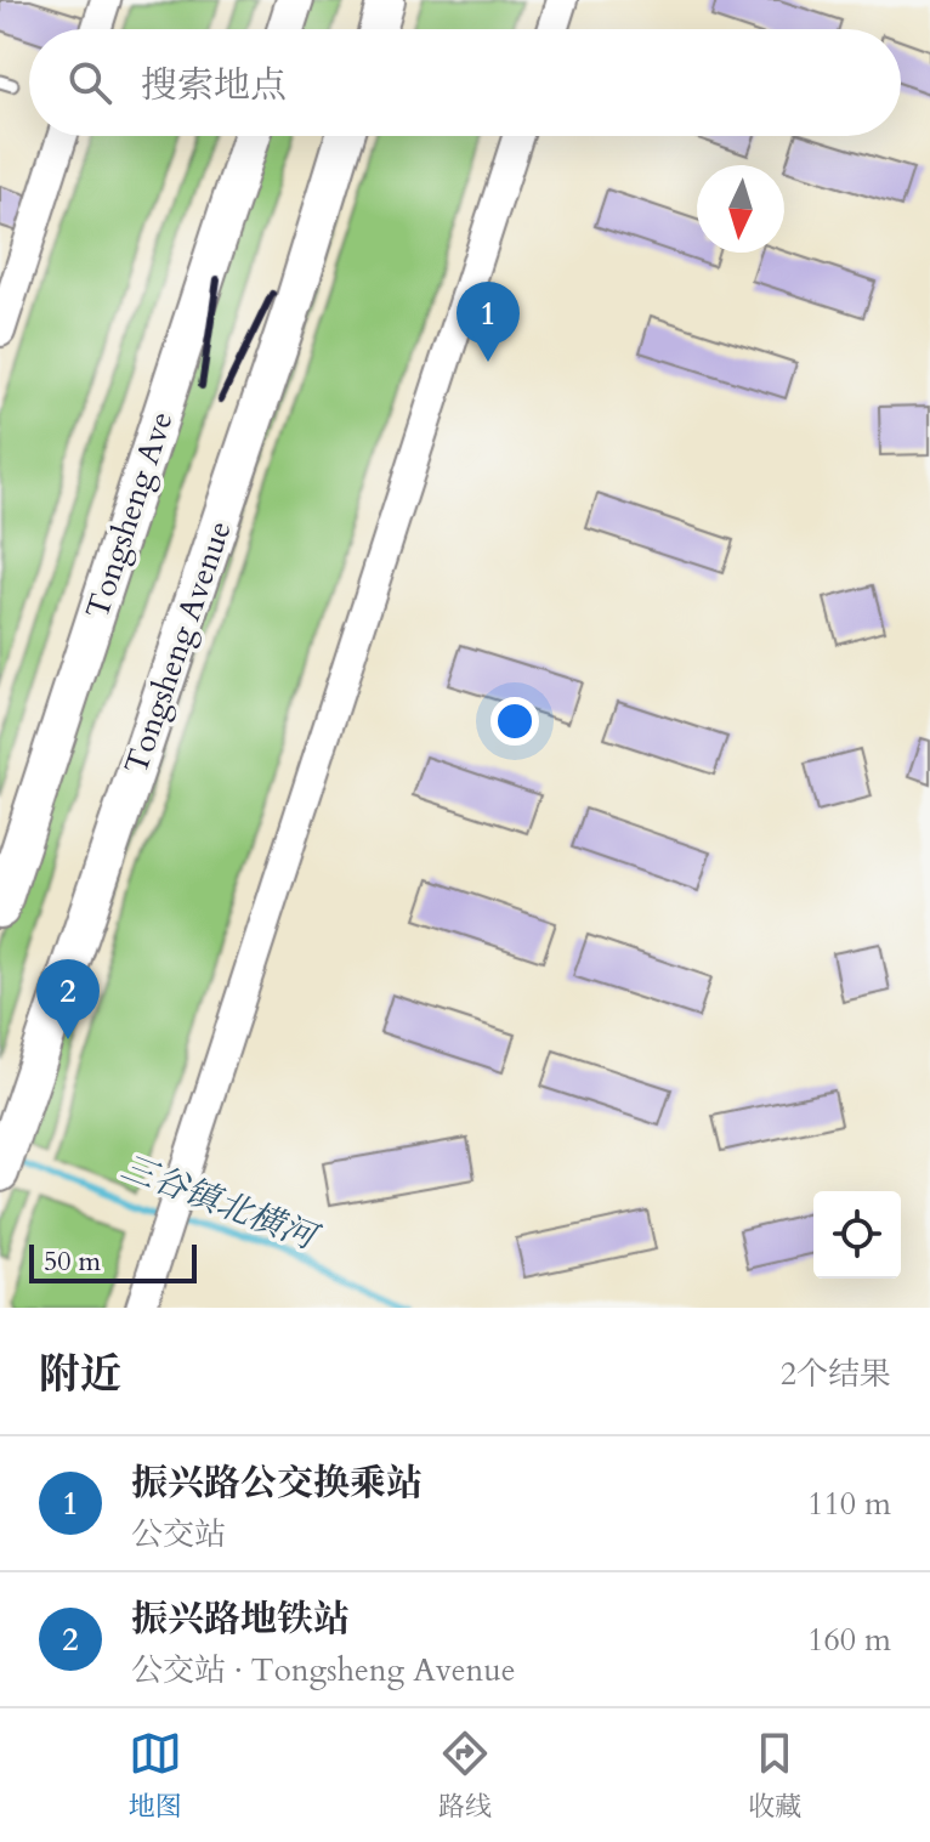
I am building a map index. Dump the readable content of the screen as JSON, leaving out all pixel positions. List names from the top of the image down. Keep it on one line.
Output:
{"streets":{"main road":["Tongsheng Ave","Tongsheng Avenue"]},"water":["三谷镇北横河"],"scale_bar":"50 m","north":"bottom","page":{"search":"搜索地点","pins":["1","2"],"scale":"50 m","heading":["附近","2个结果"],"list":[{"mark":"1","name":"振兴路公交换乘站","note":"公交站","value":"110 m"},{"mark":"2","name":"振兴路地铁站","note":"公交站 · Tongsheng Avenue","value":"160 m"}],"nav":["地图","路线","收藏"]}}
